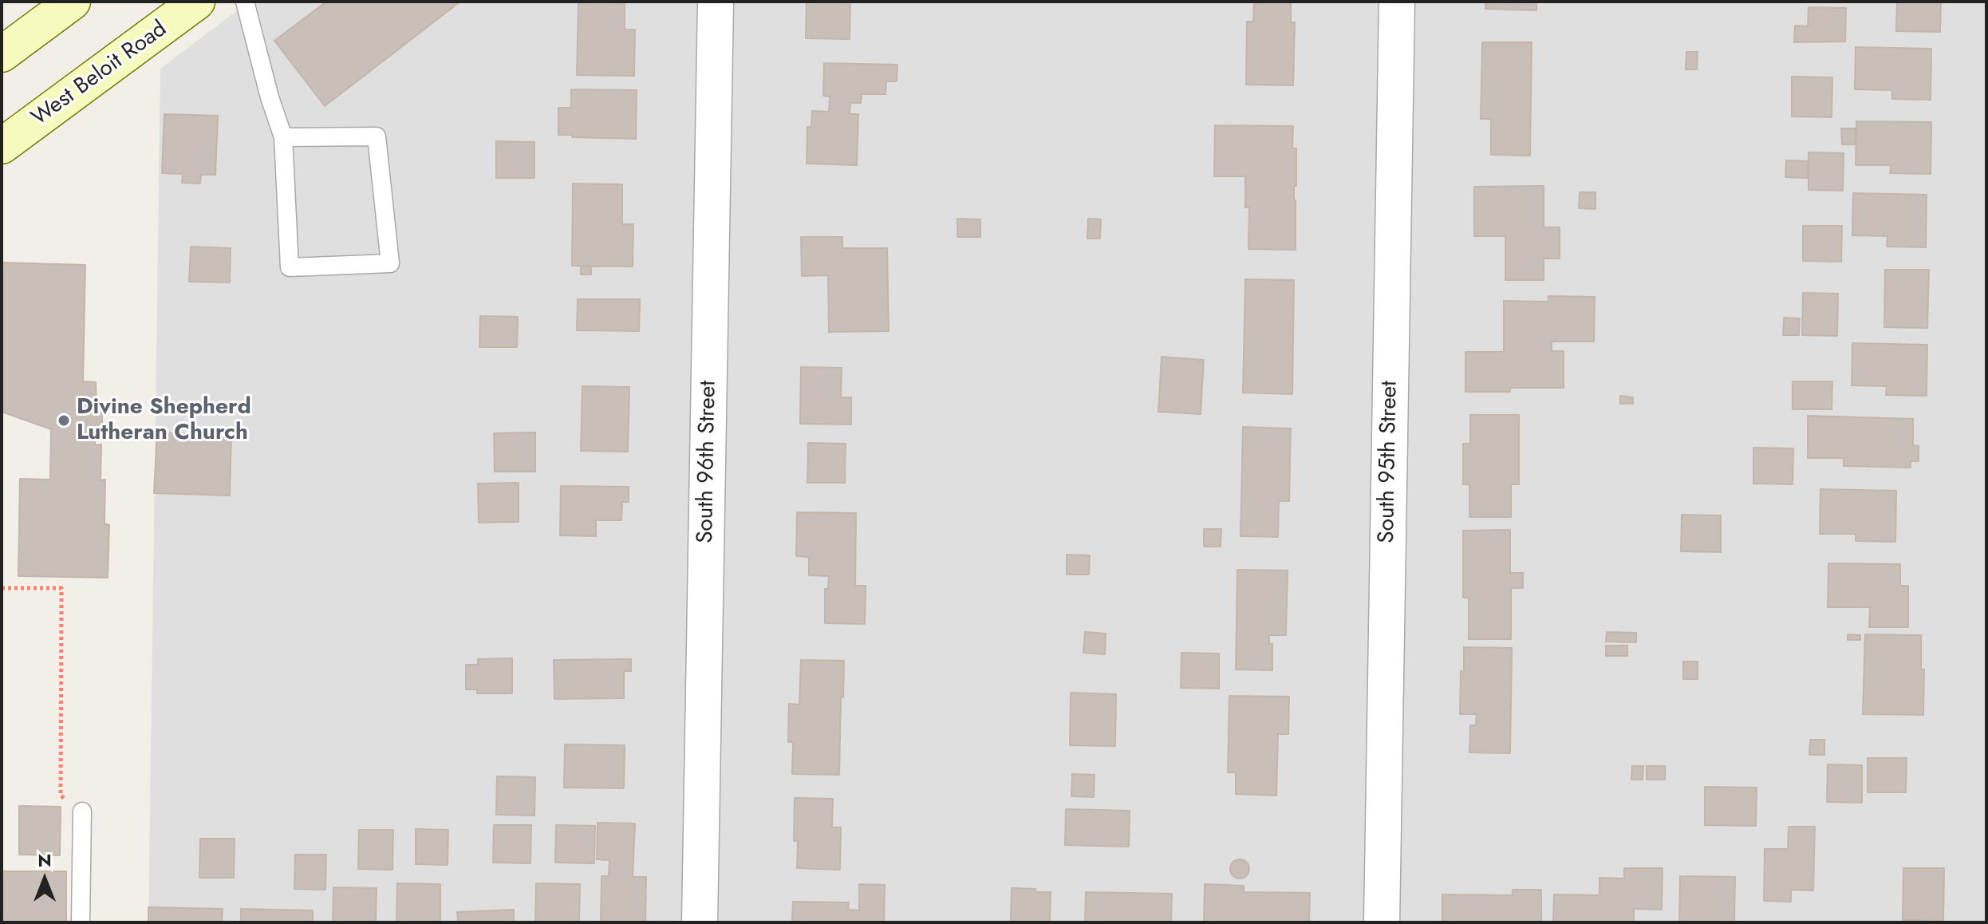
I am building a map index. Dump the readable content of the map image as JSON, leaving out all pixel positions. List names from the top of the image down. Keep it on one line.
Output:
{"streets":{"main road":["West Beloit Road"],"street":["South 96th Street","South 95th Street"]},"places":["Divine Shepherd Lutheran Church"],"north":"top"}
